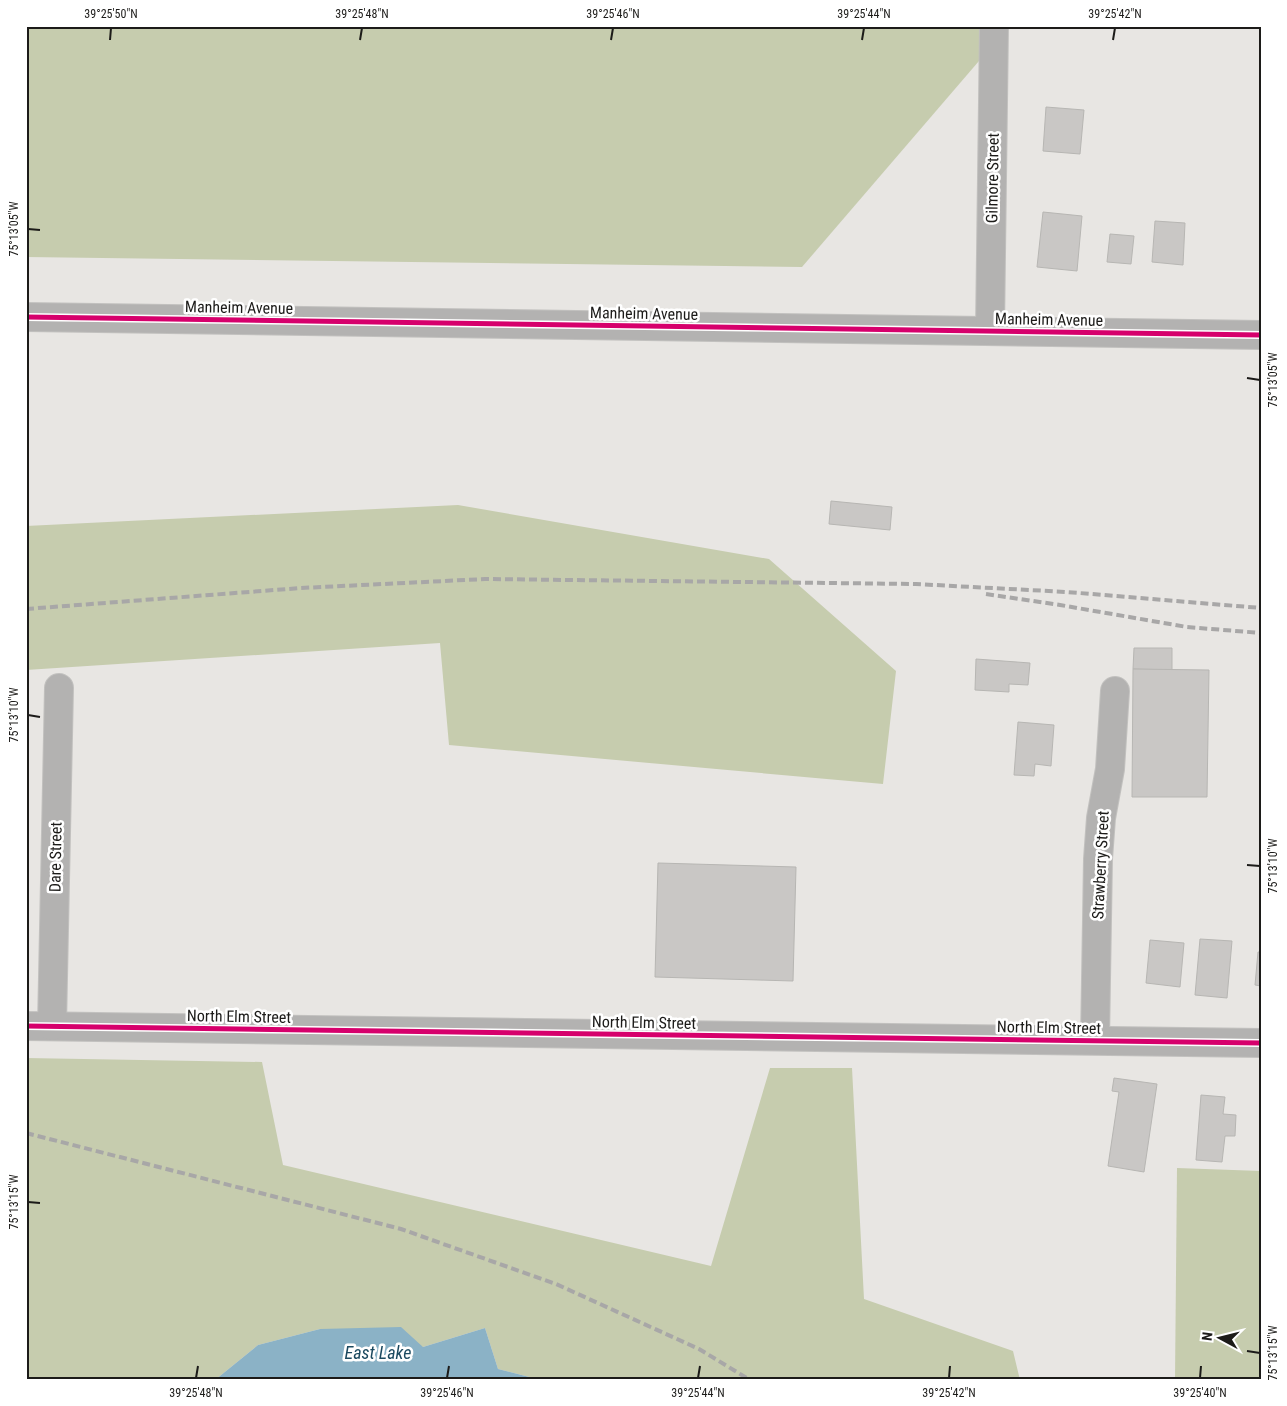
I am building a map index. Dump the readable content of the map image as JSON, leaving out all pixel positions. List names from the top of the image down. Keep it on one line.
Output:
{"streets":{"street":["Gilmore Street","Manheim Avenue","Dare Street","Strawberry Street","North Elm Street"]},"crossings":[["Gilmore Street","Manheim Avenue"],["Dare Street","North Elm Street"],["Strawberry Street","North Elm Street"]],"water":["East Lake"],"north":"left","coordinates":["39°25'50\"N","39°25'48\"N","39°25'46\"N","39°25'44\"N","39°25'42\"N","75°13'05\"W","75°13'10\"W","75°13'15\"W","39°25'40\"N"]}
